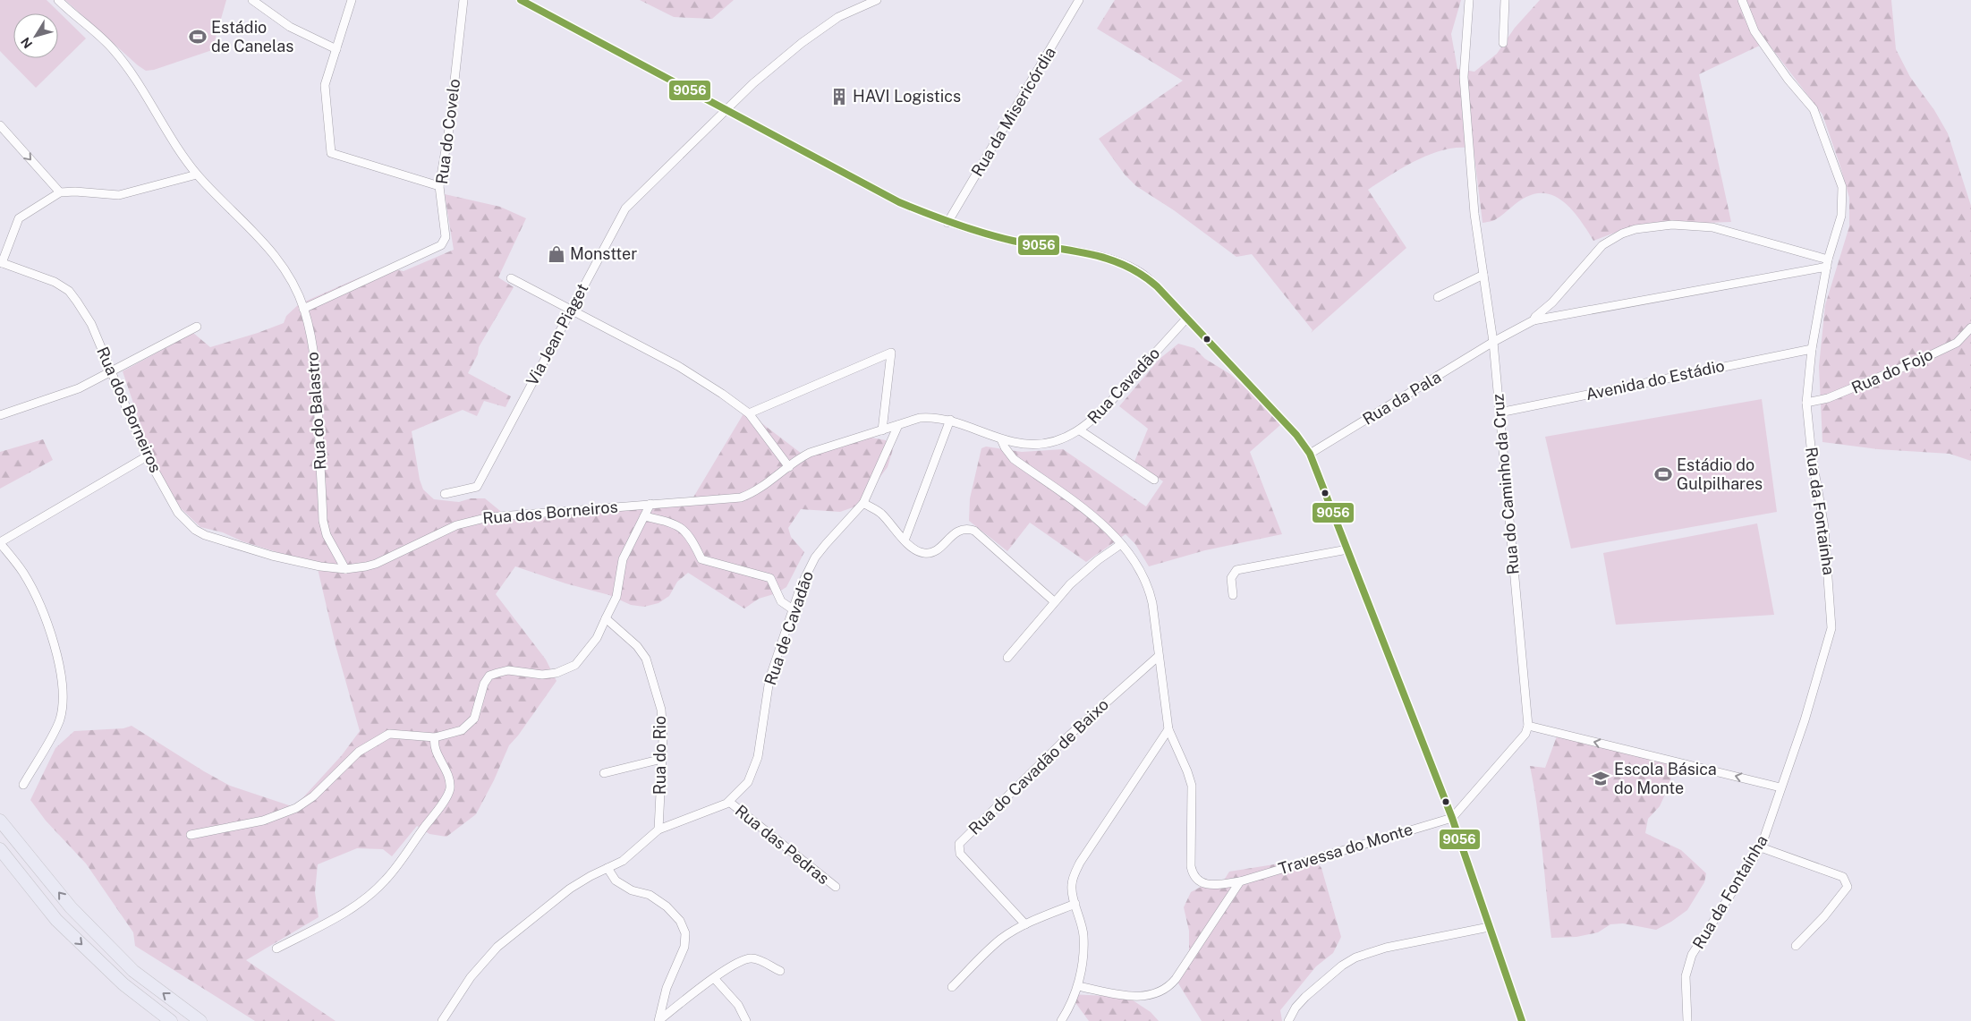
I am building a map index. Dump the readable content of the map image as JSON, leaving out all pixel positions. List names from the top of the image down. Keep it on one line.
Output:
{"streets":{"street":["Rua da Misericórdia","Rua do Covelo","Via Jean Piaget","Rua do Fojo","Avenida do Estádio","Rua Cavadão","Rua da Pala","Rua dos Borneiros","Rua do Balastro","Rua do Caminho da Cruz","Rua da Fontaínha","Rua de Cavadão","Rua do Rio","Rua do Cavadão de Baixo","Rua das Pedras","Travessa do Monte"]},"crossings":[["Rua do Covelo","Rua do Balastro"],["Rua do Fojo","Rua da Fontaínha"],["Avenida do Estádio","Rua do Caminho da Cruz"],["Avenida do Estádio","Rua da Fontaínha"],["Rua Cavadão","Rua dos Borneiros"],["Rua Cavadão","Rua de Cavadão"],["Rua Cavadão","Travessa do Monte"],["Rua da Pala","Rua do Caminho da Cruz"],["Rua dos Borneiros","Rua do Balastro"],["Rua de Cavadão","Rua do Rio"],["Rua de Cavadão","Rua das Pedras"],["Rua do Cavadão de Baixo","Travessa do Monte"]],"places":{"sports":["Estádio de Canelas","Estádio do Gulpilhares"],"building":["HAVI Logistics"],"shop":["Monstter"],"school or university":["Escola Básica do Monte"]},"lines":["transit line 9056"],"north":"bottom left"}
